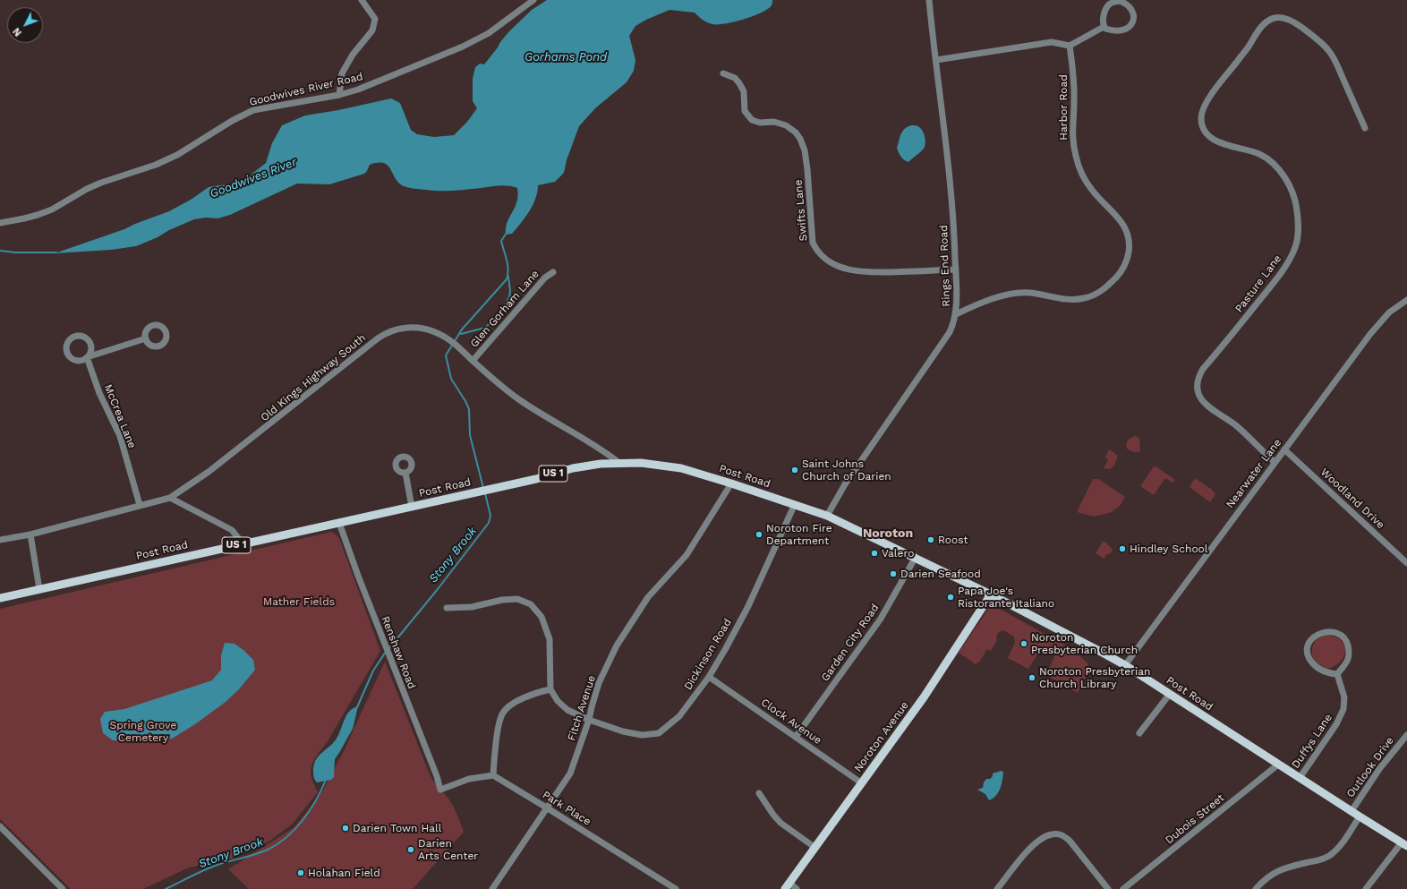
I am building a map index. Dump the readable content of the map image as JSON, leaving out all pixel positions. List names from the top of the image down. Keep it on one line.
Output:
{"streets":{"main road":["US 1","Post Road","Noroton Avenue"],"street":["Goodwives River Road","Harbor Road","Swifts Lane","Rings End Road","Pasture Lane","Glen Gorham Lane","Old Kings Highway South","McCrea Lane","Nearwater Lane","Woodland Drive","Garden City Road","Renshaw Road","Dickinson Road","Fitch Avenue","Clock Avenue","Duffys Lane","Outlook Drive","Park Place","Dubois Street"]},"crossings":[["Harbor Road","Rings End Road"],["Swifts Lane","Rings End Road"],["Rings End Road","Post Road"],["Pasture Lane","Nearwater Lane"],["Glen Gorham Lane","Old Kings Highway South"],["Old Kings Highway South","McCrea Lane"],["Old Kings Highway South","Post Road"],["Nearwater Lane","Post Road"],["Nearwater Lane","Woodland Drive"],["Post Road","Garden City Road"],["Post Road","Renshaw Road"],["Post Road","Dickinson Road"],["Post Road","Fitch Avenue"],["Post Road","Noroton Avenue"],["Post Road","Duffys Lane"],["Post Road","Outlook Drive"],["Post Road","Dubois Street"],["Garden City Road","Clock Avenue"],["Renshaw Road","Park Place"],["Dickinson Road","Fitch Avenue"],["Dickinson Road","Clock Avenue"],["Fitch Avenue","Park Place"],["Clock Avenue","Noroton Avenue"]],"districts":["Noroton"],"water":["Gorhams Pond","Goodwives River","Stony Brook"],"parks":["Mather Fields","Spring Grove Cemetery"],"places":["Saint Johns Church of Darien","Noroton Fire Department","Roost","Hindley School","Valero","Darien Seafood","Papa Joe's Ristorante Italiano","Noroton Presbyterian Church","Noroton Presbyterian Church Library","Darien Town Hall","Darien Arts Center","Holahan Field"],"north":"bottom left"}
